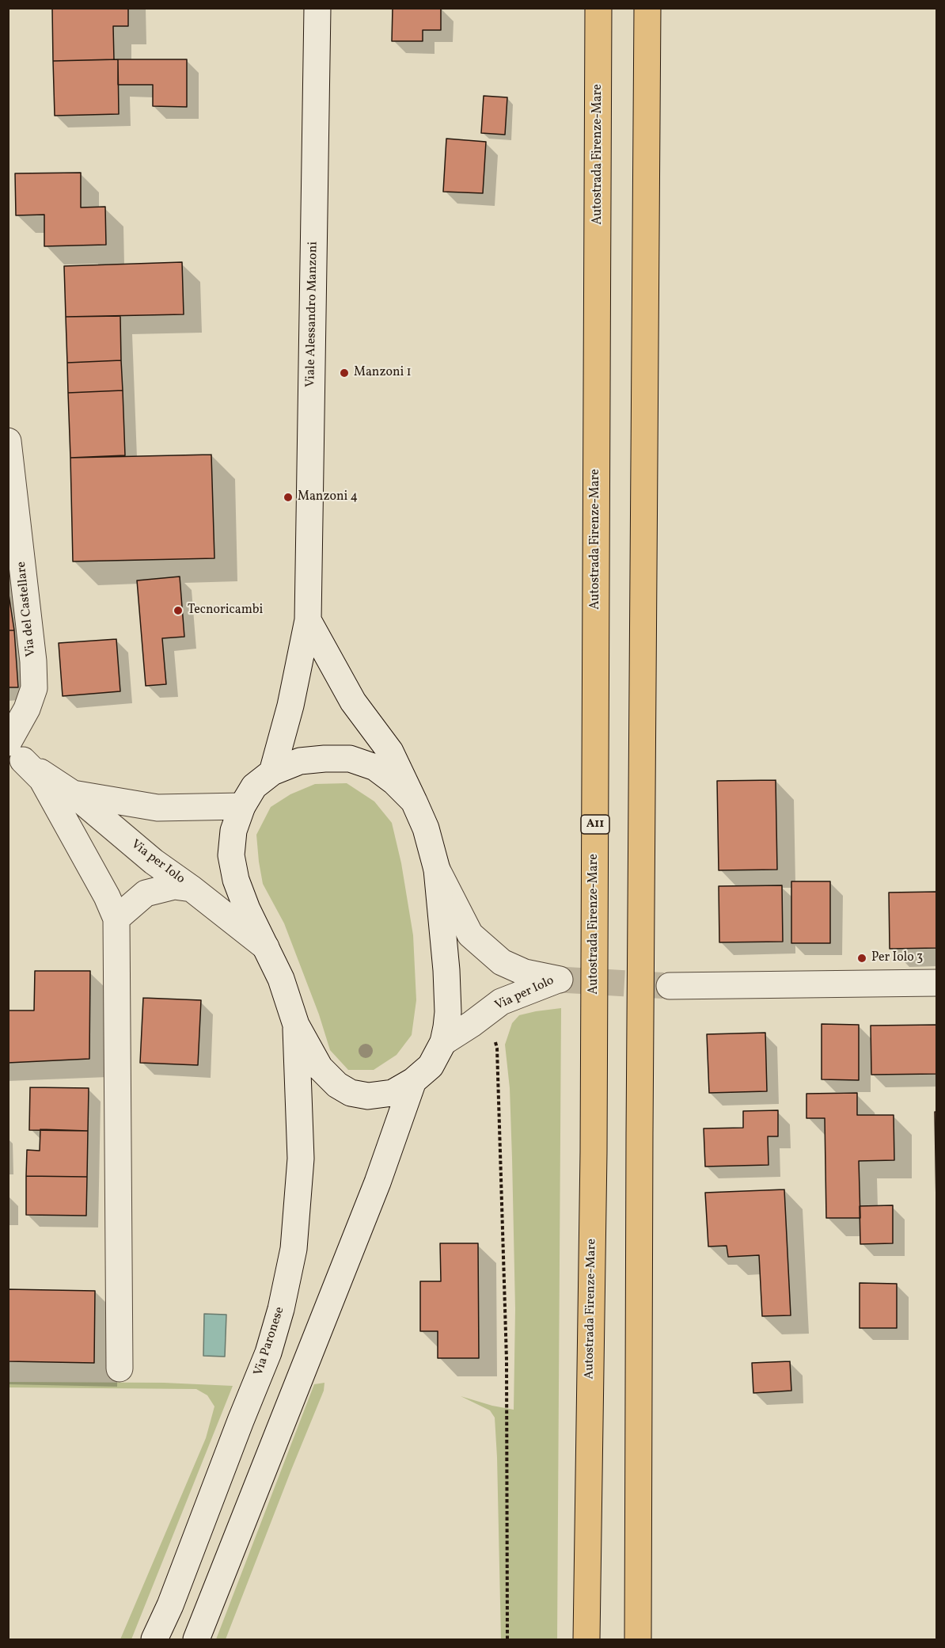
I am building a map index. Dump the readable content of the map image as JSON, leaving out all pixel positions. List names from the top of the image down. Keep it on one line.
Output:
{"streets":{"highway":["Autostrada Firenze-Mare","A11"],"street":["Viale Alessandro Manzoni","Via del Castellare","Via per Iolo","Via Paronese"]},"crossings":[["Via del Castellare","Via per Iolo"]],"places":["Manzoni 1","Manzoni 4","Tecnoricambi","Per Iolo 3"]}
